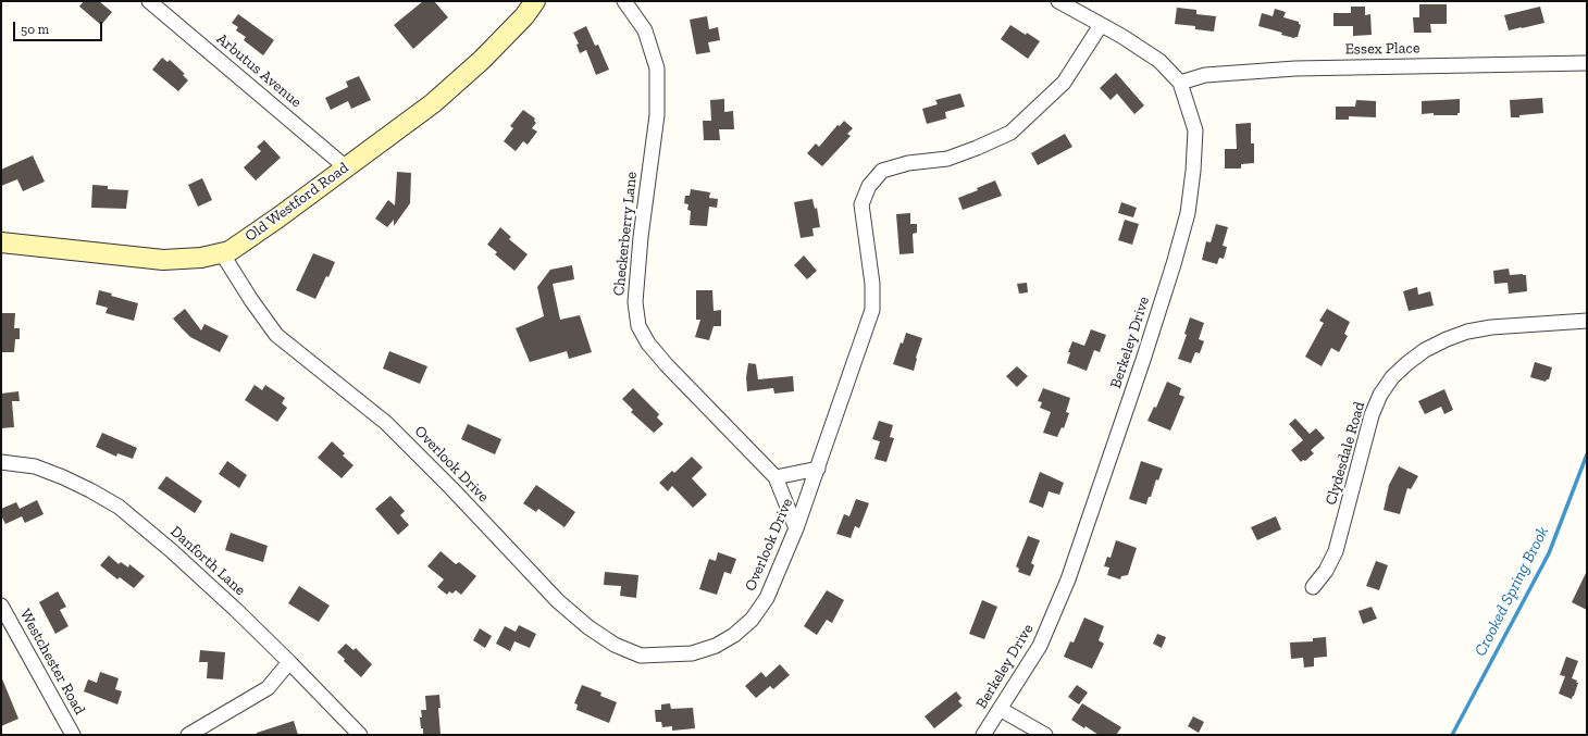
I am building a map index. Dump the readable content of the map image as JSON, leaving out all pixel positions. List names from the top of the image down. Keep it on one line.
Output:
{"streets":{"main road":["Old Westford Road"],"street":["Essex Place","Arbutus Avenue","Checkerberry Lane","Berkeley Drive","Clydesdale Road","Overlook Drive","Danforth Lane","Westchester Road"]},"crossings":[["Essex Place","Berkeley Drive"],["Arbutus Avenue","Old Westford Road"],["Old Westford Road","Overlook Drive"],["Checkerberry Lane","Overlook Drive"],["Berkeley Drive","Overlook Drive"]],"water":["Crooked Spring Brook"],"scale_bar":"50 m"}
